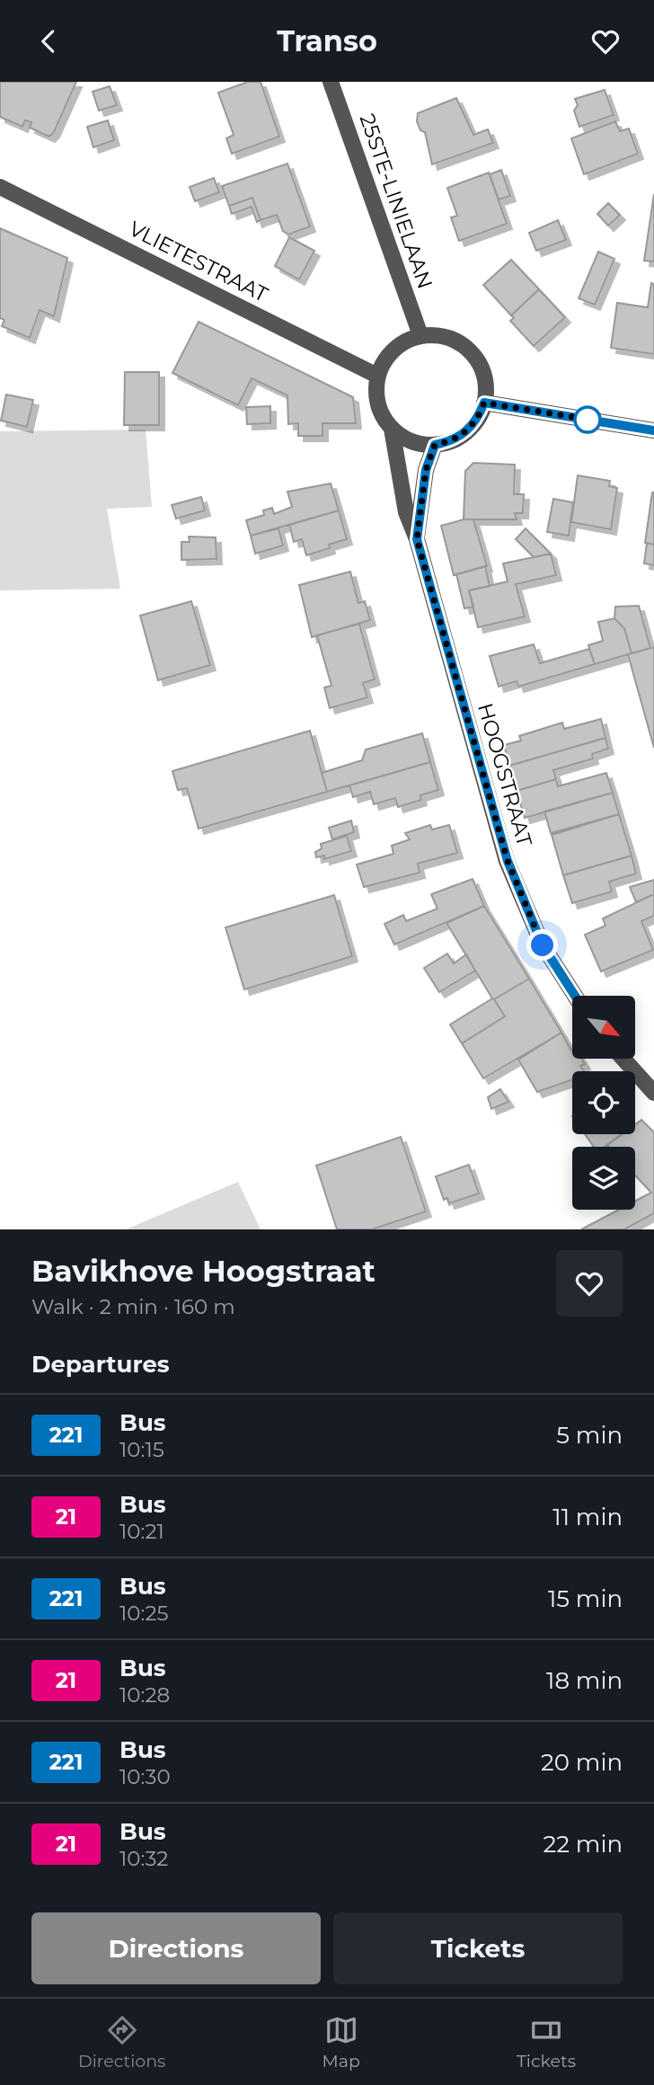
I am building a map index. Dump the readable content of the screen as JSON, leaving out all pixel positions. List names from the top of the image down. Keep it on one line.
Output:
{"streets":{"street":["25STE-LINIELAAN","VLIETESTRAAT","HOOGSTRAAT"]},"crossings":[["25STE-LINIELAAN","VLIETESTRAAT"],["25STE-LINIELAAN","HOOGSTRAAT"],["VLIETESTRAAT","HOOGSTRAAT"]],"lines":["bus line 221"],"north":"bottom right","page":{"header":"Transo","heading":[["Bavikhove Hoogstraat","Walk · 2 min · 160 m"],"Departures"],"list":[{"mark":"221","name":"Bus","note":"10:15","value":"5 min"},{"mark":"21","name":"Bus","note":"10:21","value":"11 min"},{"mark":"221","name":"Bus","note":"10:25","value":"15 min"},{"mark":"21","name":"Bus","note":"10:28","value":"18 min"},{"mark":"221","name":"Bus","note":"10:30","value":"20 min"},{"mark":"21","name":"Bus","note":"10:32","value":"22 min"}],"buttons":["Directions","Tickets"],"tabs":["Directions","Map","Tickets"]}}
